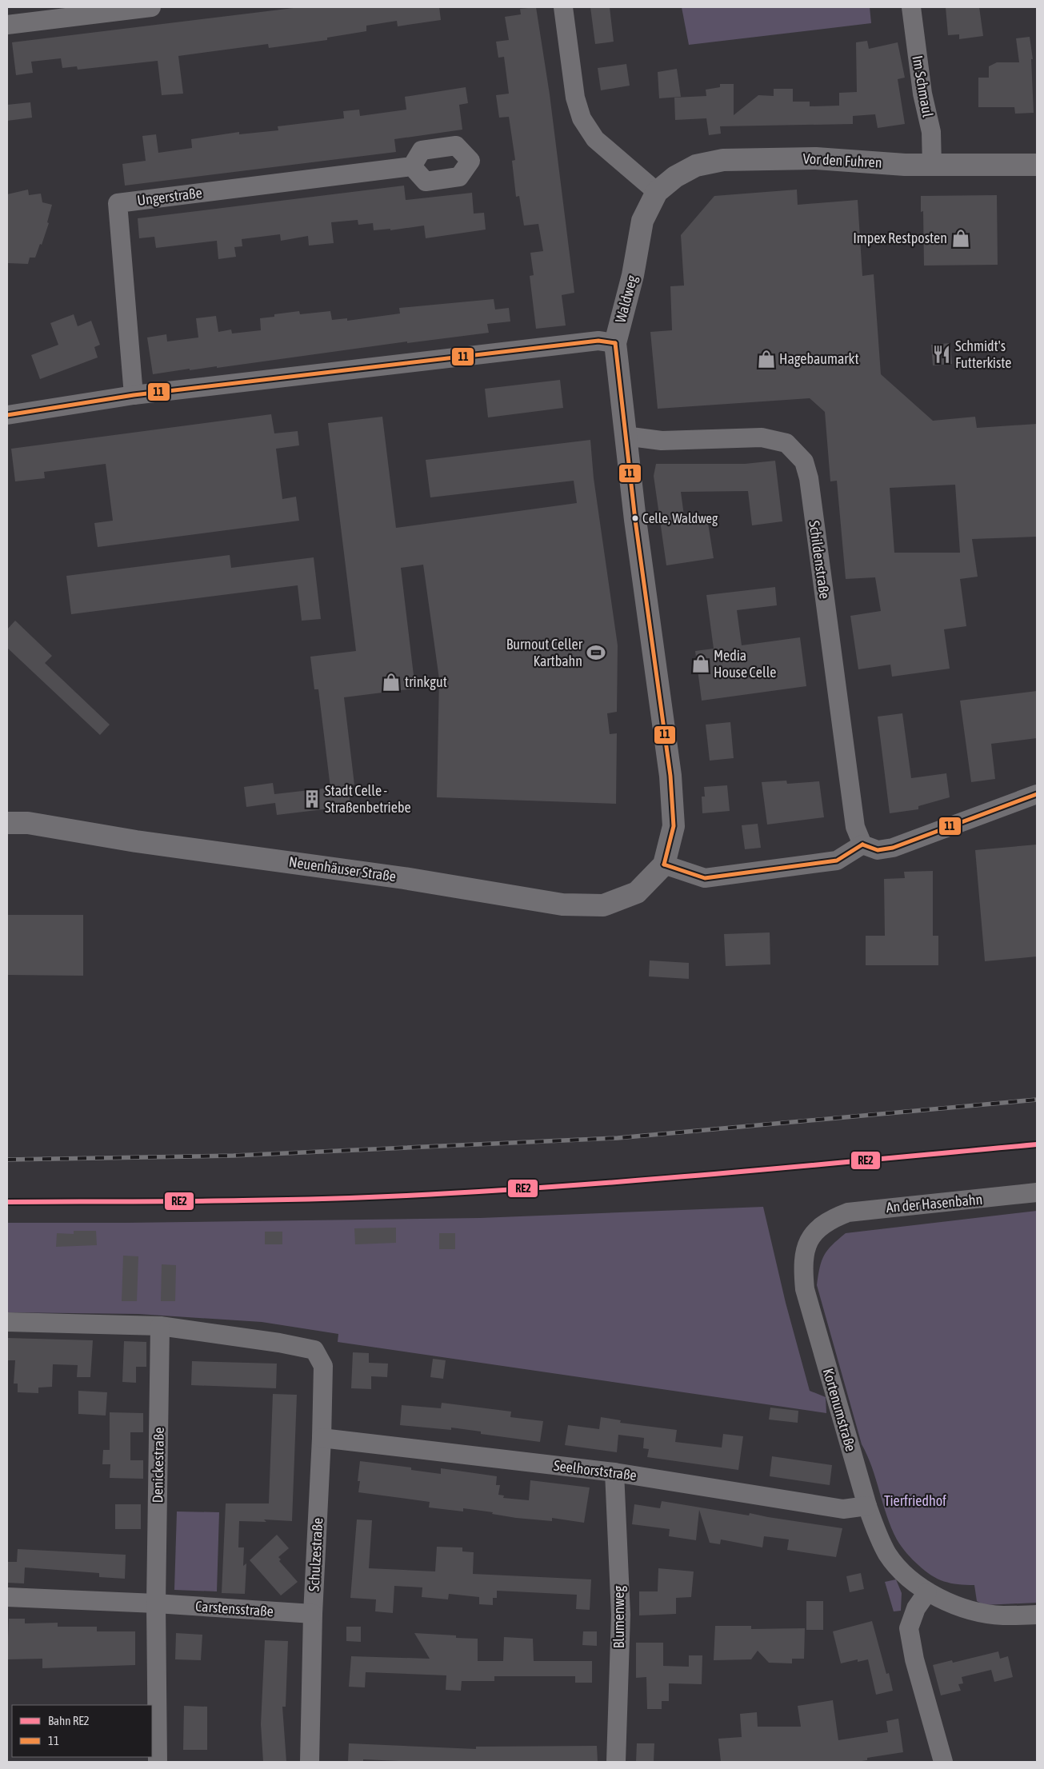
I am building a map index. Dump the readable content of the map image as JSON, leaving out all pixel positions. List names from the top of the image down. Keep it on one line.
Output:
{"streets":{"street":["Im Schmaul","Vor den Fuhren","Ungerstraße","Waldweg","Schildenstraße","Neuenhäuser Straße","An der Hasenbahn","Kortenumstraße","Denickestraße","Seelhorststraße","Schulzestraße","Carstensstraße","Blumenweg"]},"crossings":[["Im Schmaul","Vor den Fuhren"],["Vor den Fuhren","Waldweg"],["Waldweg","Schildenstraße"],["Waldweg","Neuenhäuser Straße"],["An der Hasenbahn","Kortenumstraße"],["Kortenumstraße","Seelhorststraße"],["Denickestraße","Schulzestraße"],["Denickestraße","Carstensstraße"],["Seelhorststraße","Schulzestraße"],["Seelhorststraße","Blumenweg"],["Schulzestraße","Carstensstraße"]],"parks":["Tierfriedhof"],"places":{"shop":["Impex Restposten","Hagebaumarkt","Media House Celle","trinkgut"],"restaurant":["Schmidt's Futterkiste"],"other":["Celle, Waldweg"],"sports":["Burnout Celler Kartbahn"],"building":["Stadt Celle - Straßenbetriebe"]},"lines":["transit line 11","rail line RE2"],"legend":["Bahn RE2","11"]}
